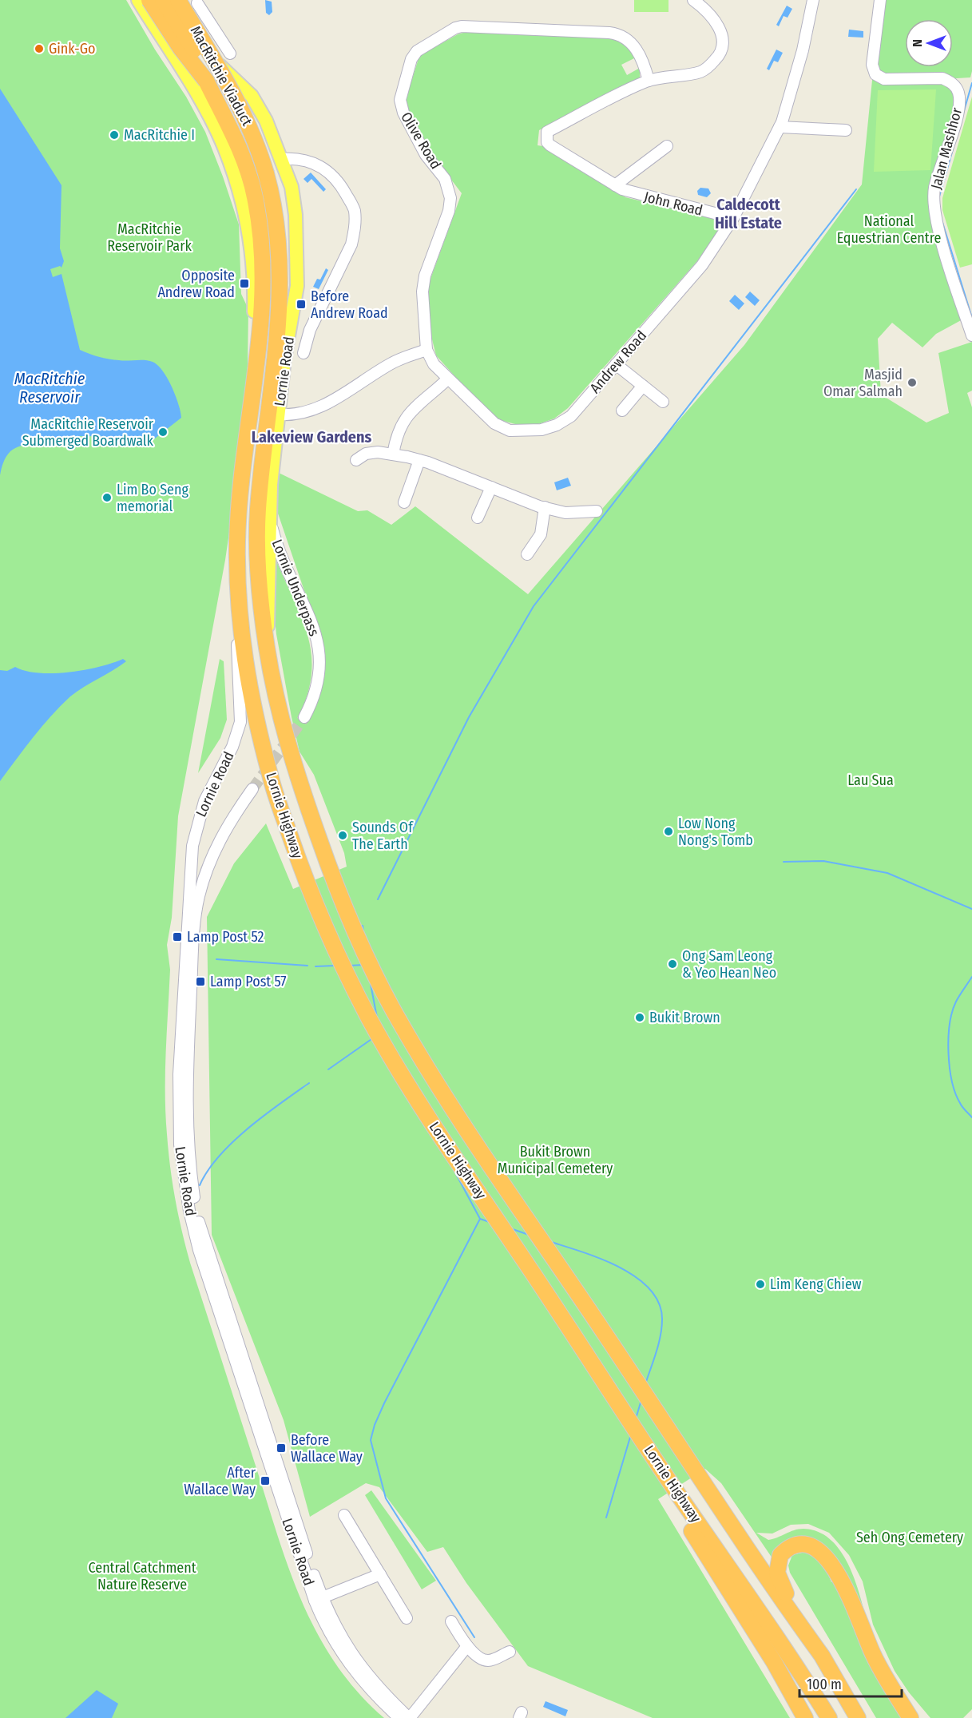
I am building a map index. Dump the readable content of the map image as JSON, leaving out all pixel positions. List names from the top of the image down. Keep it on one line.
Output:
{"streets":{"highway":["MacRitchie Viaduct","Lornie Road","Lornie Highway"],"street":["Olive Road","Jalan Mashhor","John Road","Andrew Road","Lornie Underpass"]},"crossings":[["MacRitchie Viaduct","Lornie Road"],["Olive Road","John Road"],["Olive Road","Andrew Road"],["John Road","Andrew Road"],["Lornie Road","Lornie Underpass"],["Lornie Road","Lornie Highway"]],"districts":["Caldecott Hill Estate","Lakeview Gardens"],"water":["MacRitchie Reservoir"],"parks":["National Equestrian Centre","MacRitchie Reservoir Park","Lau Sua","Bukit Brown Municipal Cemetery","Seh Ong Cemetery","Central Catchment Nature Reserve"],"places":{"other":["Gink-Go","MacRitchie I","Masjid Omar Salmah","MacRitchie Reservoir Submerged Boardwalk","Lim Bo Seng memorial","Low Nong Nong's Tomb","Sounds Of The Earth","Ong Sam Leong & Yeo Hean Neo","Bukit Brown","Lim Keng Chiew"],"transit":["Opposite Andrew Road","Before Andrew Road","Lamp Post 52","Lamp Post 57","Before Wallace Way","After Wallace Way"]},"scale_bar":"100 m","north":"left"}
